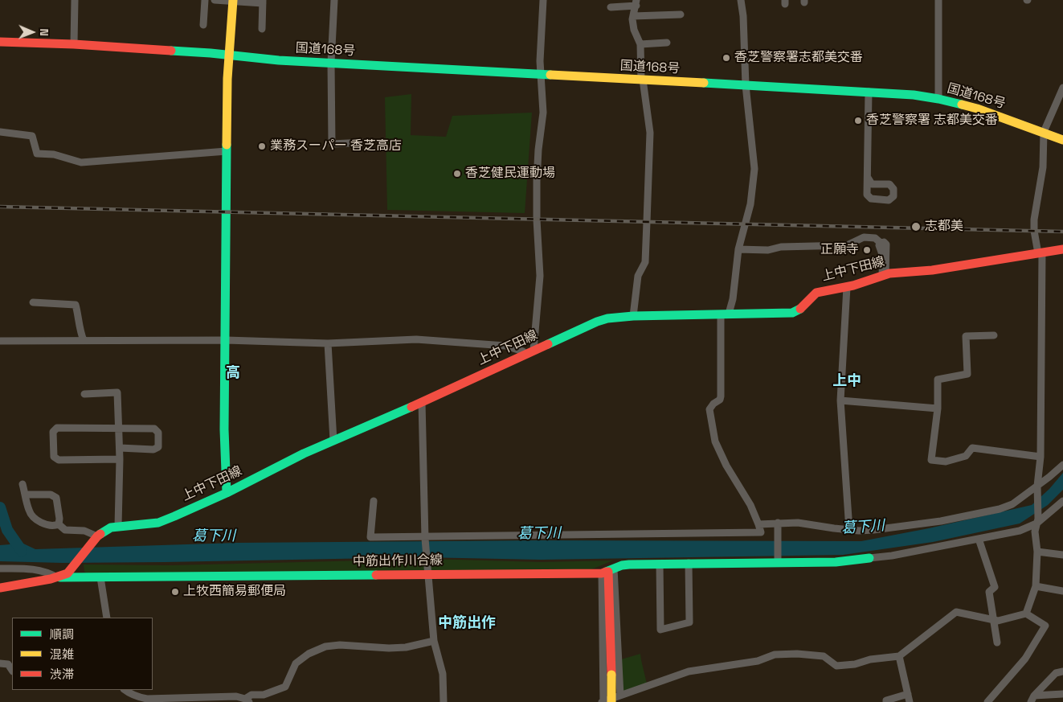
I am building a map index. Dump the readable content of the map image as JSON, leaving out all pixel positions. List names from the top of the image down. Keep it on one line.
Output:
{"streets":{"main road":["国道168号","上中下田線","中筋出作川合線"]},"crossings":[["上中下田線","中筋出作川合線"]],"districts":["高","上中","中筋出作"],"water":["葛下川"],"places":["香芝警察署志都美交番","香芝警察署 志都美交番","業務スーパー 香芝高店","香芝健民運動場","志都美","正願寺","上牧西簡易郵便局"],"legend":["順調","混雑","渋滞"],"north":"right"}
